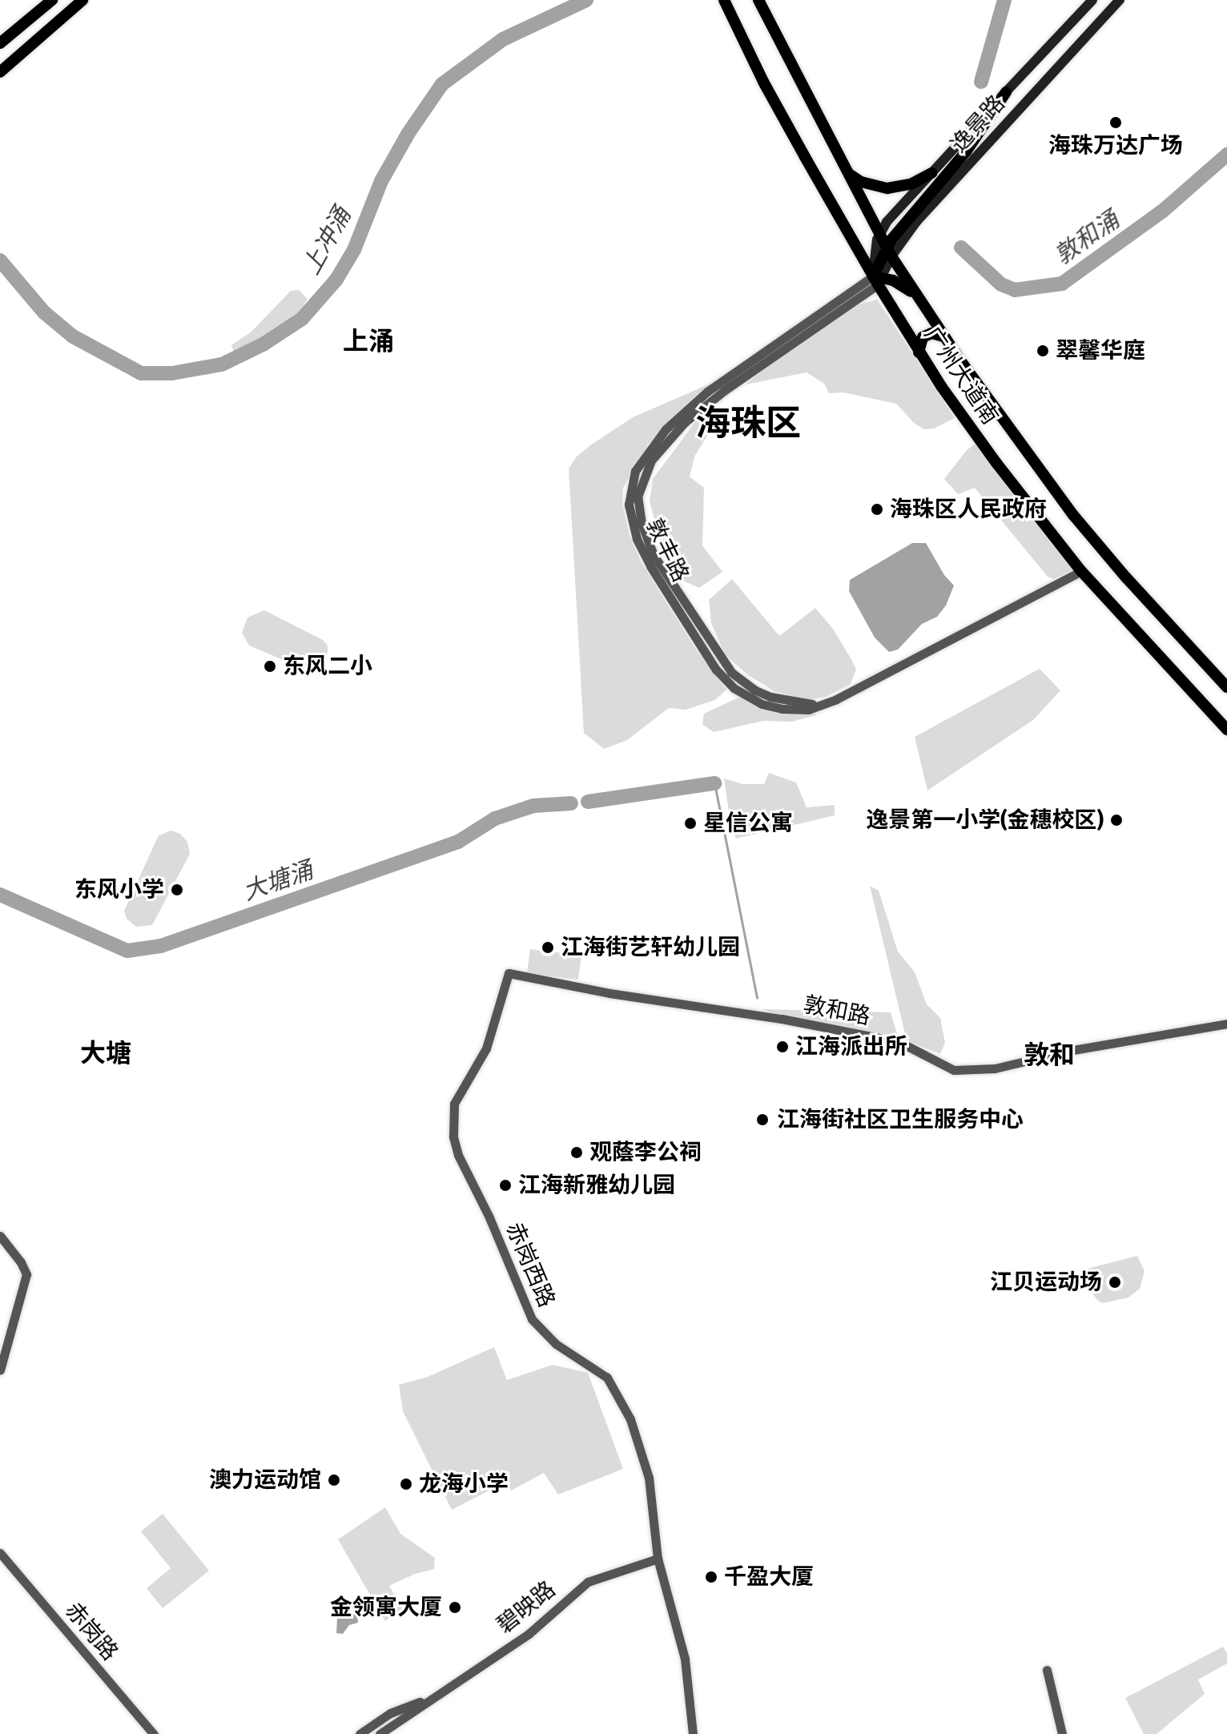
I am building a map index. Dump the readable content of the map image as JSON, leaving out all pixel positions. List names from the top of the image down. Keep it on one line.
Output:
{"streets":{"highway":["广州大道南"],"main road":["逸景路"],"street":["敦丰路","敦和路","赤岗西路","碧映路","赤岗路"]},"crossings":[["逸景路","广州大道南"],["广州大道南","敦丰路"],["敦和路","赤岗西路"],["赤岗西路","碧映路"]],"districts":["上涌","海珠区","大塘","敦和"],"water":["敦和涌","上冲涌","大塘涌"],"places":["海珠万达广场","翠馨华庭","海珠区人民政府","东风二小","逸景第一小学(金穗校区)","星信公寓","东风小学","江海街艺轩幼儿园","江海派出所","江海街社区卫生服务中心","观蔭李公祠","江海新雅幼儿园","江贝运动场","澳力运动馆","龙海小学","千盈大厦","金领寓大厦"]}
